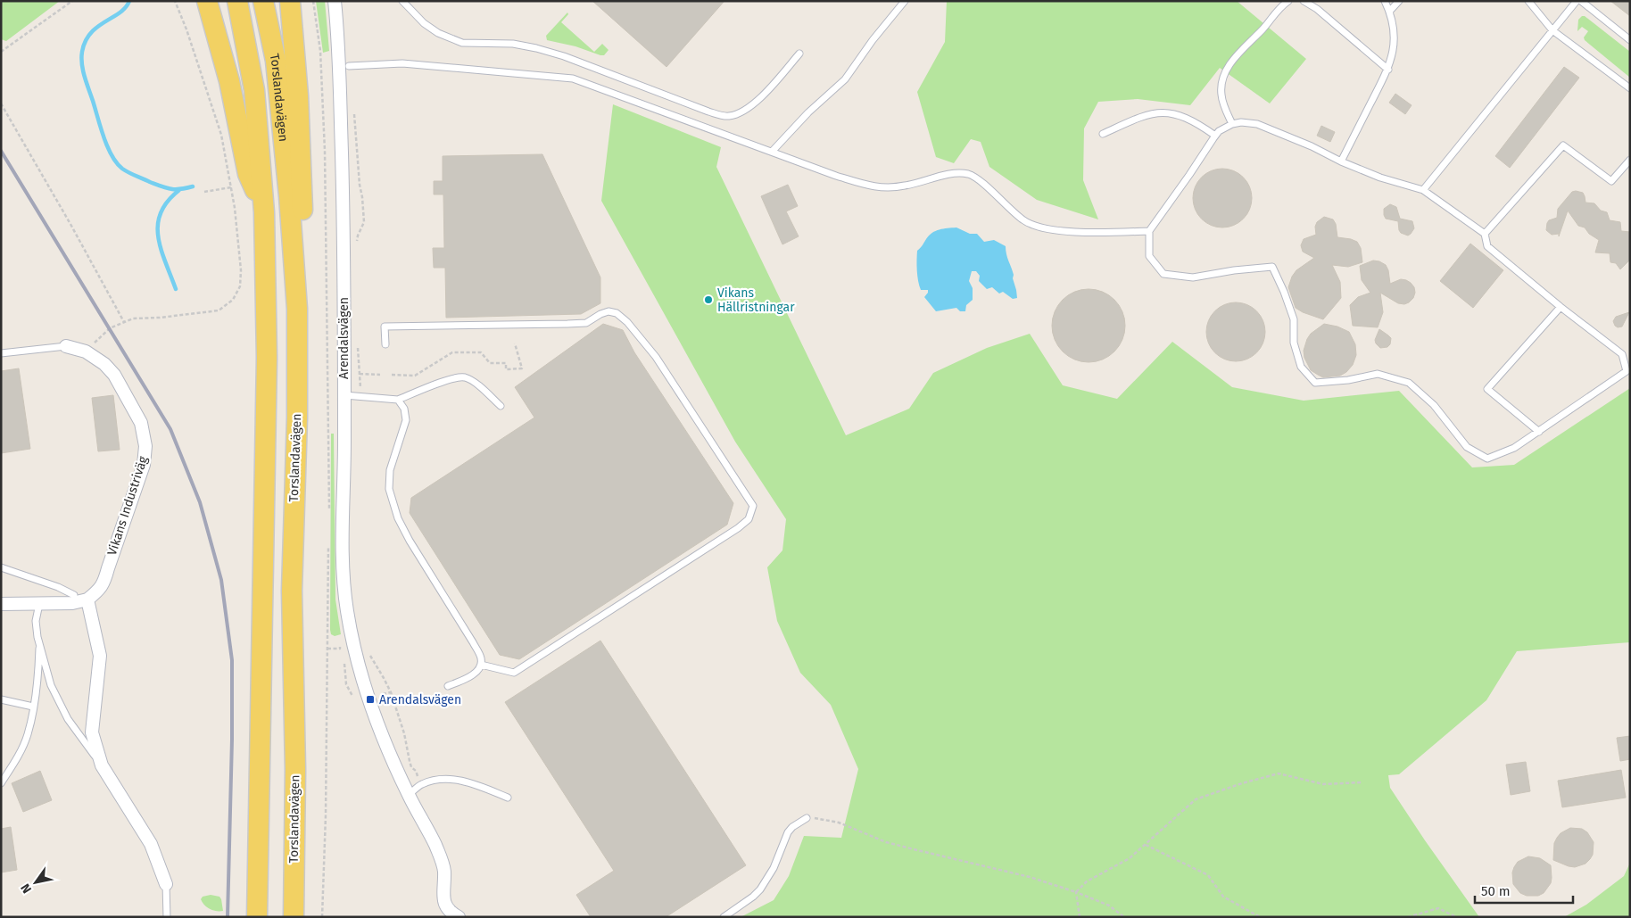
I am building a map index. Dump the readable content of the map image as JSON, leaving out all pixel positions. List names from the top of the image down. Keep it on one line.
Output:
{"streets":{"main road":["Torslandavägen"],"street":["Arendalsvägen","Vikans Industriväg"]},"places":{"other":["Vikans Hällristningar"],"transit":["Arendalsvägen"]},"scale_bar":"50 m","north":"bottom left"}
